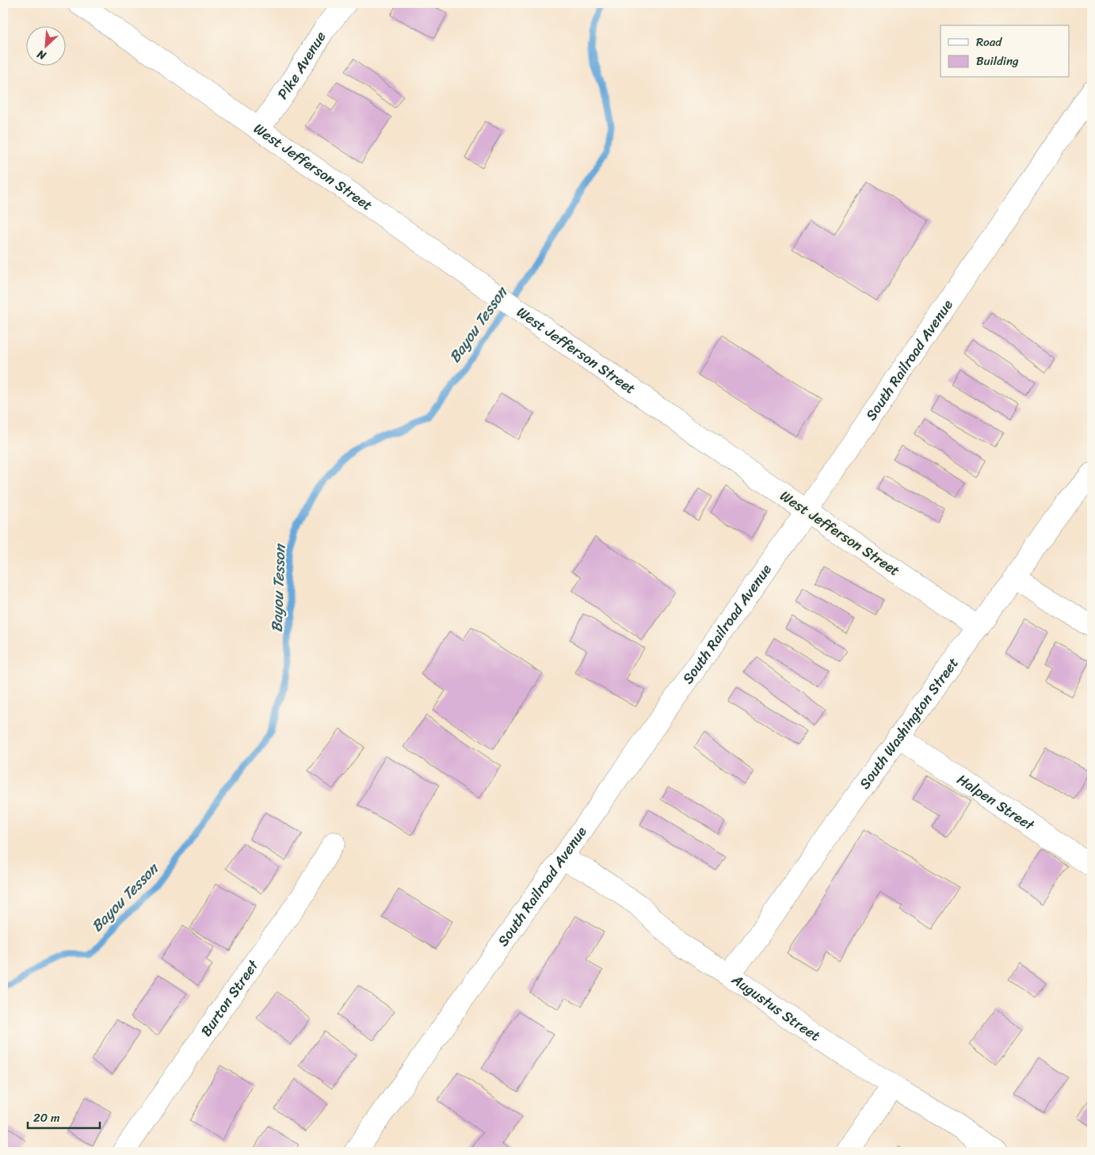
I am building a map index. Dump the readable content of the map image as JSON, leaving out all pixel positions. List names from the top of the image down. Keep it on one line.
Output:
{"streets":{"street":["Pike Avenue","West Jefferson Street","South Railroad Avenue","South Washington Street","Halpen Street","Burton Street","Augustus Street"]},"crossings":[["Pike Avenue","West Jefferson Street"],["West Jefferson Street","South Railroad Avenue"],["West Jefferson Street","South Washington Street"],["South Railroad Avenue","Augustus Street"],["South Washington Street","Halpen Street"],["South Washington Street","Augustus Street"]],"water":["Bayou Tesson"],"legend":["Road","Building"],"scale_bar":"20 m","north":"bottom left"}
